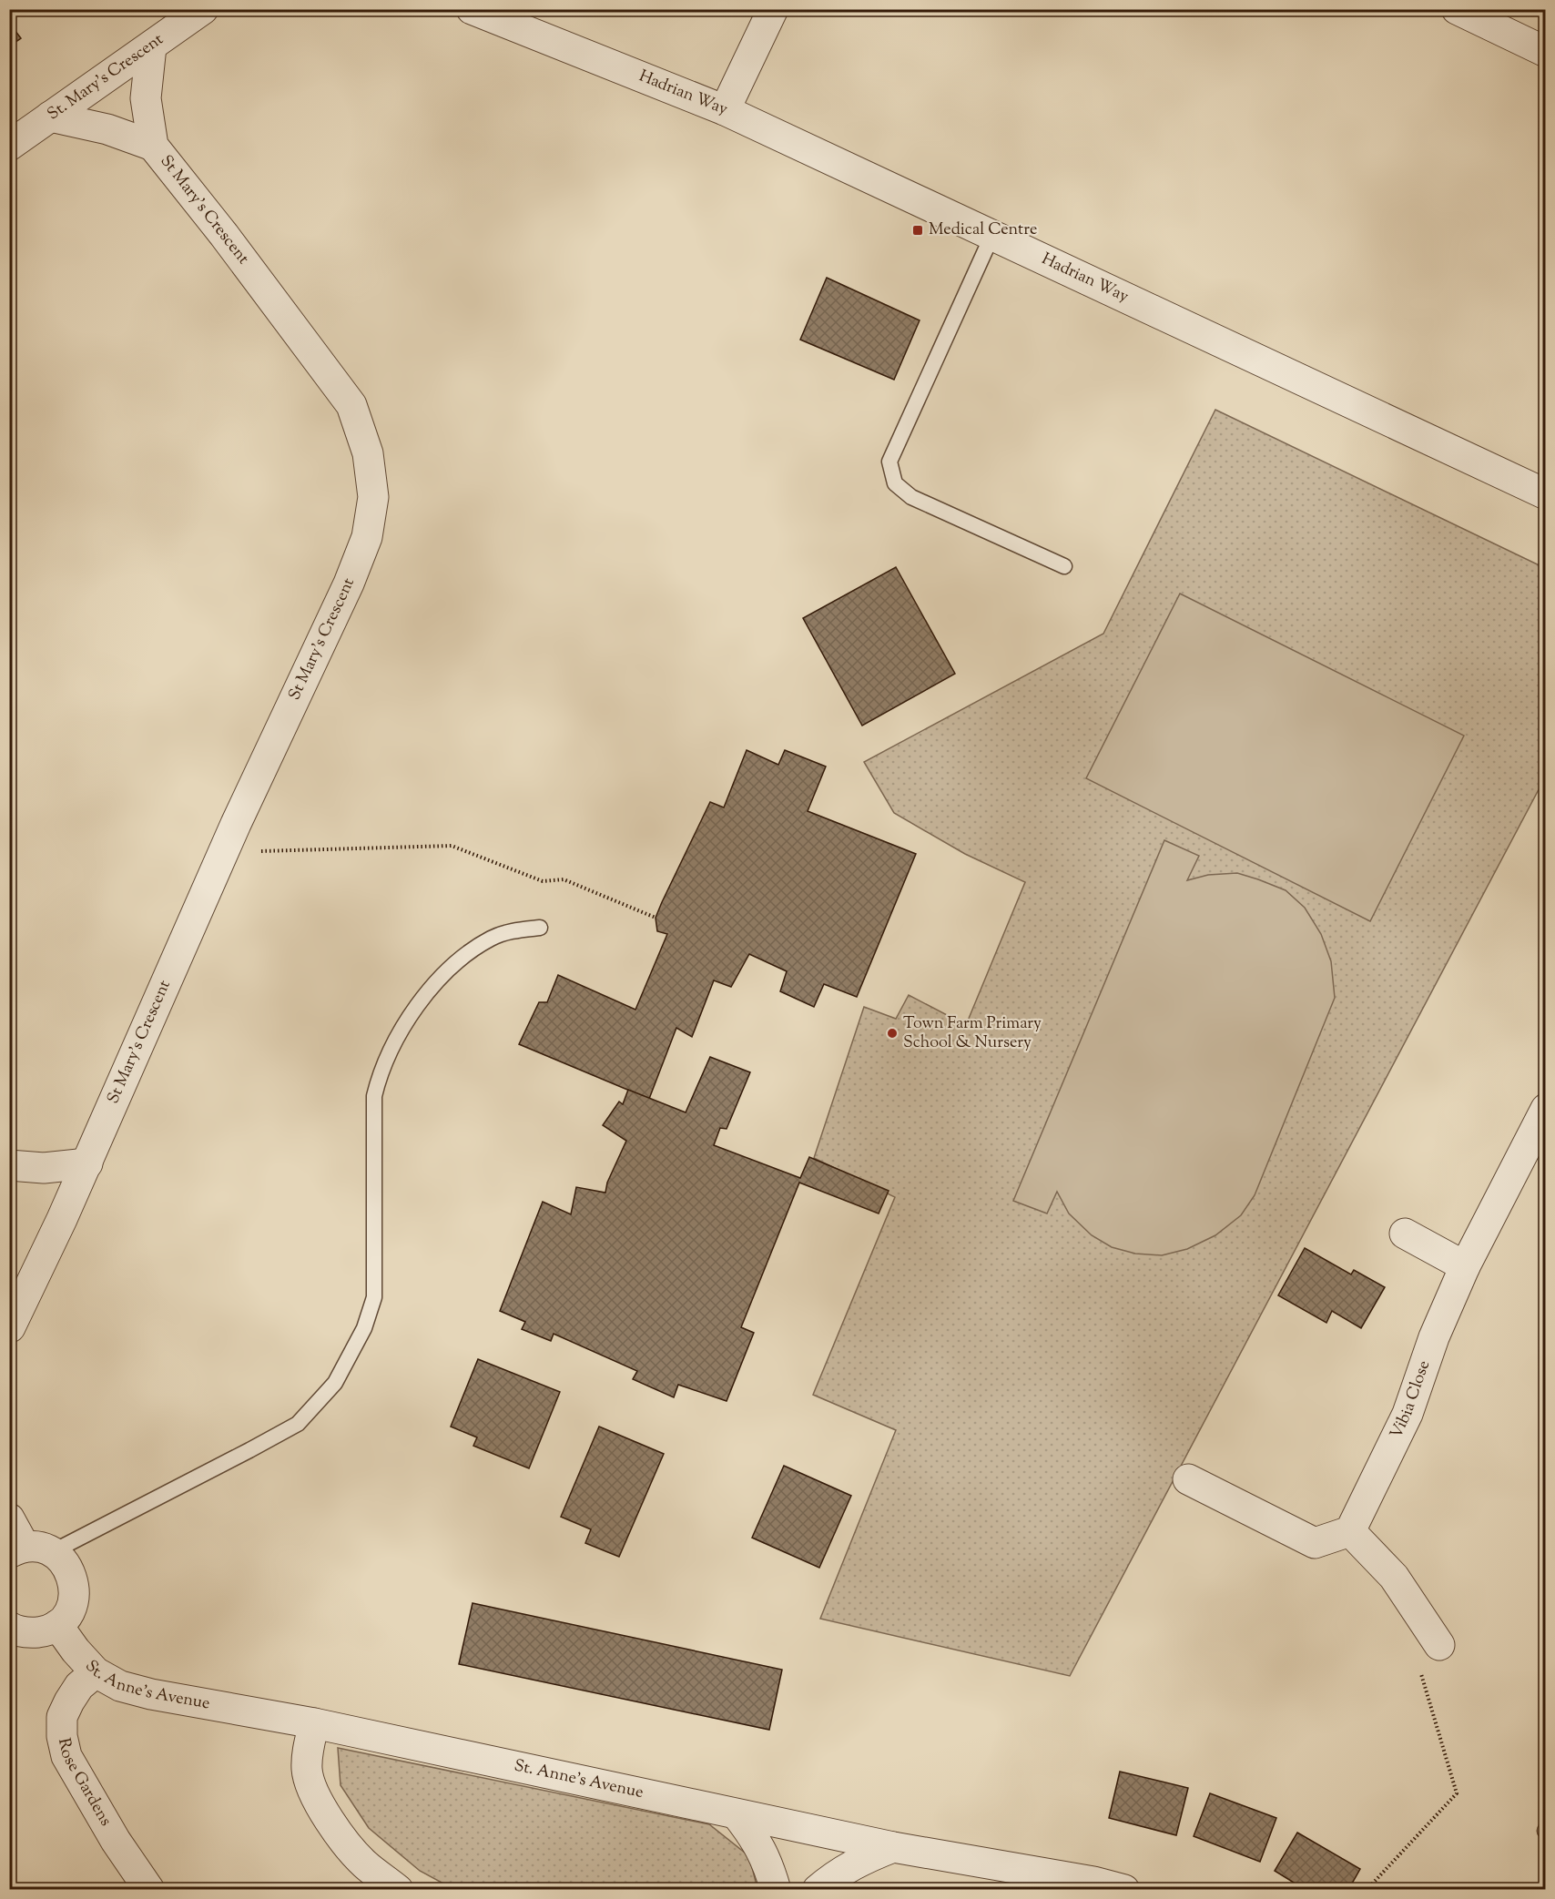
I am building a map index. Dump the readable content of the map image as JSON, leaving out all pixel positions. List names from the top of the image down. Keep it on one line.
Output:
{"streets":{"street":["St. Mary's Crescent","Hadrian Way","St Mary's Crescent","Vibia Close","St. Anne's Avenue","Rose Gardens"]},"crossings":[["St. Mary's Crescent","St Mary's Crescent"],["St. Anne's Avenue","Rose Gardens"]],"places":{"transit":["Medical Centre"],"other":["Town Farm Primary School & Nursery"]}}
